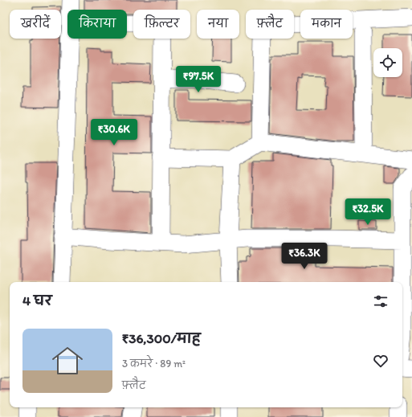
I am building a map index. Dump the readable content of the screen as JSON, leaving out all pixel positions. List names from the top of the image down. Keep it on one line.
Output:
{"page":{"chip":["खरीदें","किराया","फ़िल्टर","नया","फ़्लैट","मकान"],"price":["₹97.5K","₹30.6K","₹32.5K","₹36.3K"],"heading":"4 घर","list":[{"name":"₹36,300/माह","note":"3 कमरे · 89 m² · फ़्लैट"}]}}
